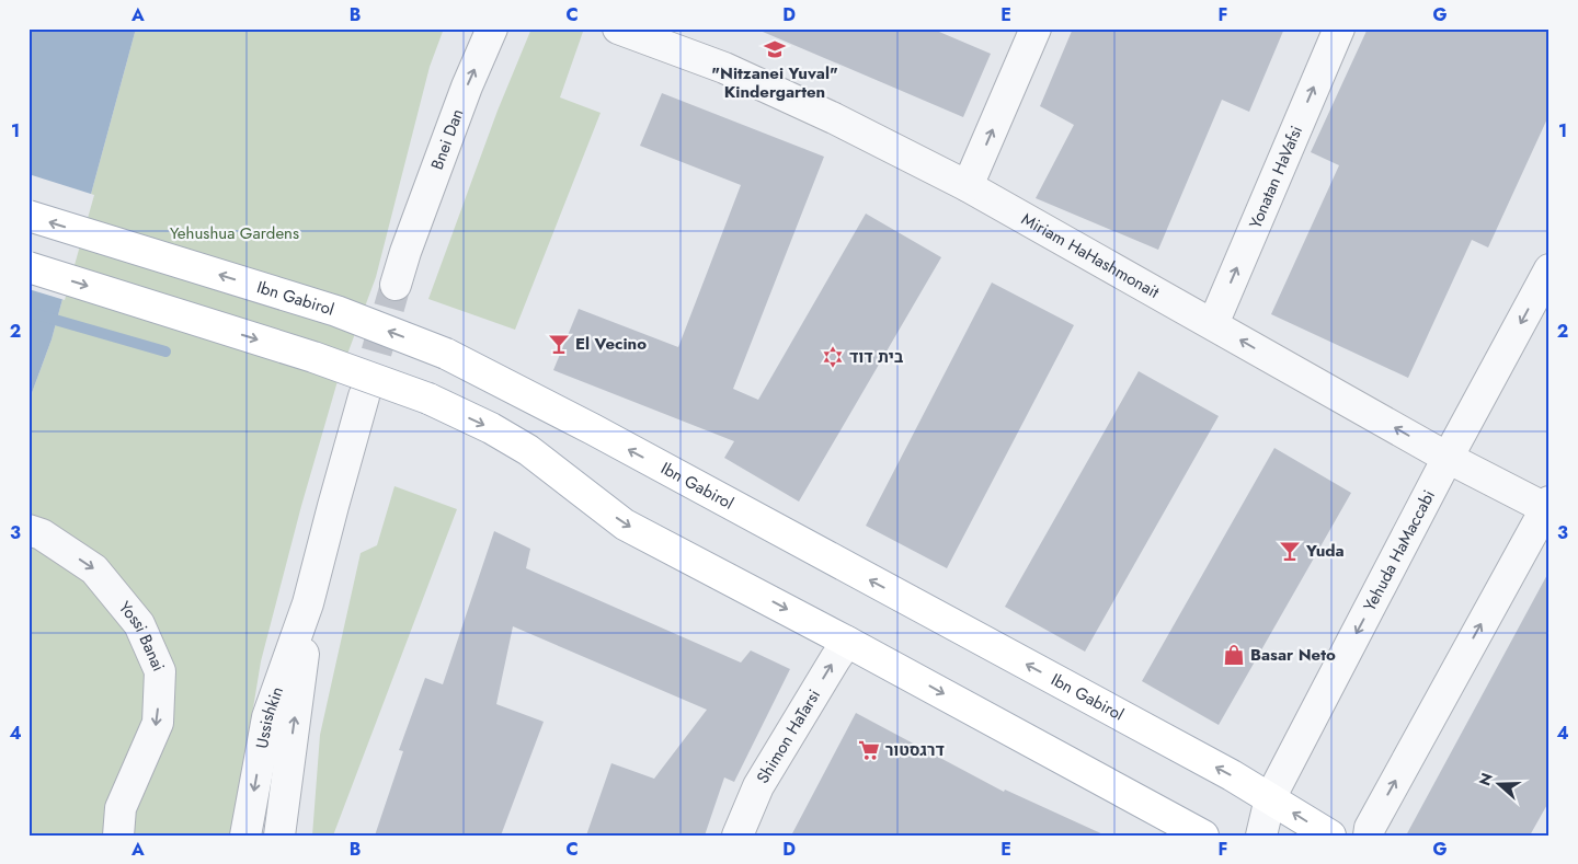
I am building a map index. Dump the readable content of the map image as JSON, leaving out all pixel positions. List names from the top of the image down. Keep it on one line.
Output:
{"streets":{"main road":["Ibn Gabirol"],"street":["Bnei Dan","Yonatan HaVafsi","Miriam HaHashmonait","Yehuda HaMaccabi","Yossi Banai","Ussishkin","Shimon HaTarsi"]},"crossings":[["Yonatan HaVafsi","Miriam HaHashmonait"],["Miriam HaHashmonait","Yehuda HaMaccabi"],["Ibn Gabirol","Yehuda HaMaccabi"]],"one_way":["Yonatan HaVafsi","Yossi Banai","Shimon HaTarsi"],"parks":["Yehushua Gardens"],"places":{"school or university":["\"Nitzanei Yuval\" Kindergarten"],"bar":["El Vecino","Yuda"],"synagogue":["בית דוד"],"shop":["Basar Neto"],"supermarket":["דרגסטור"]},"north":"left","grid":{"columns":["A","B","C","D","E","F","G"],"rows":["1","2","3","4"]}}
